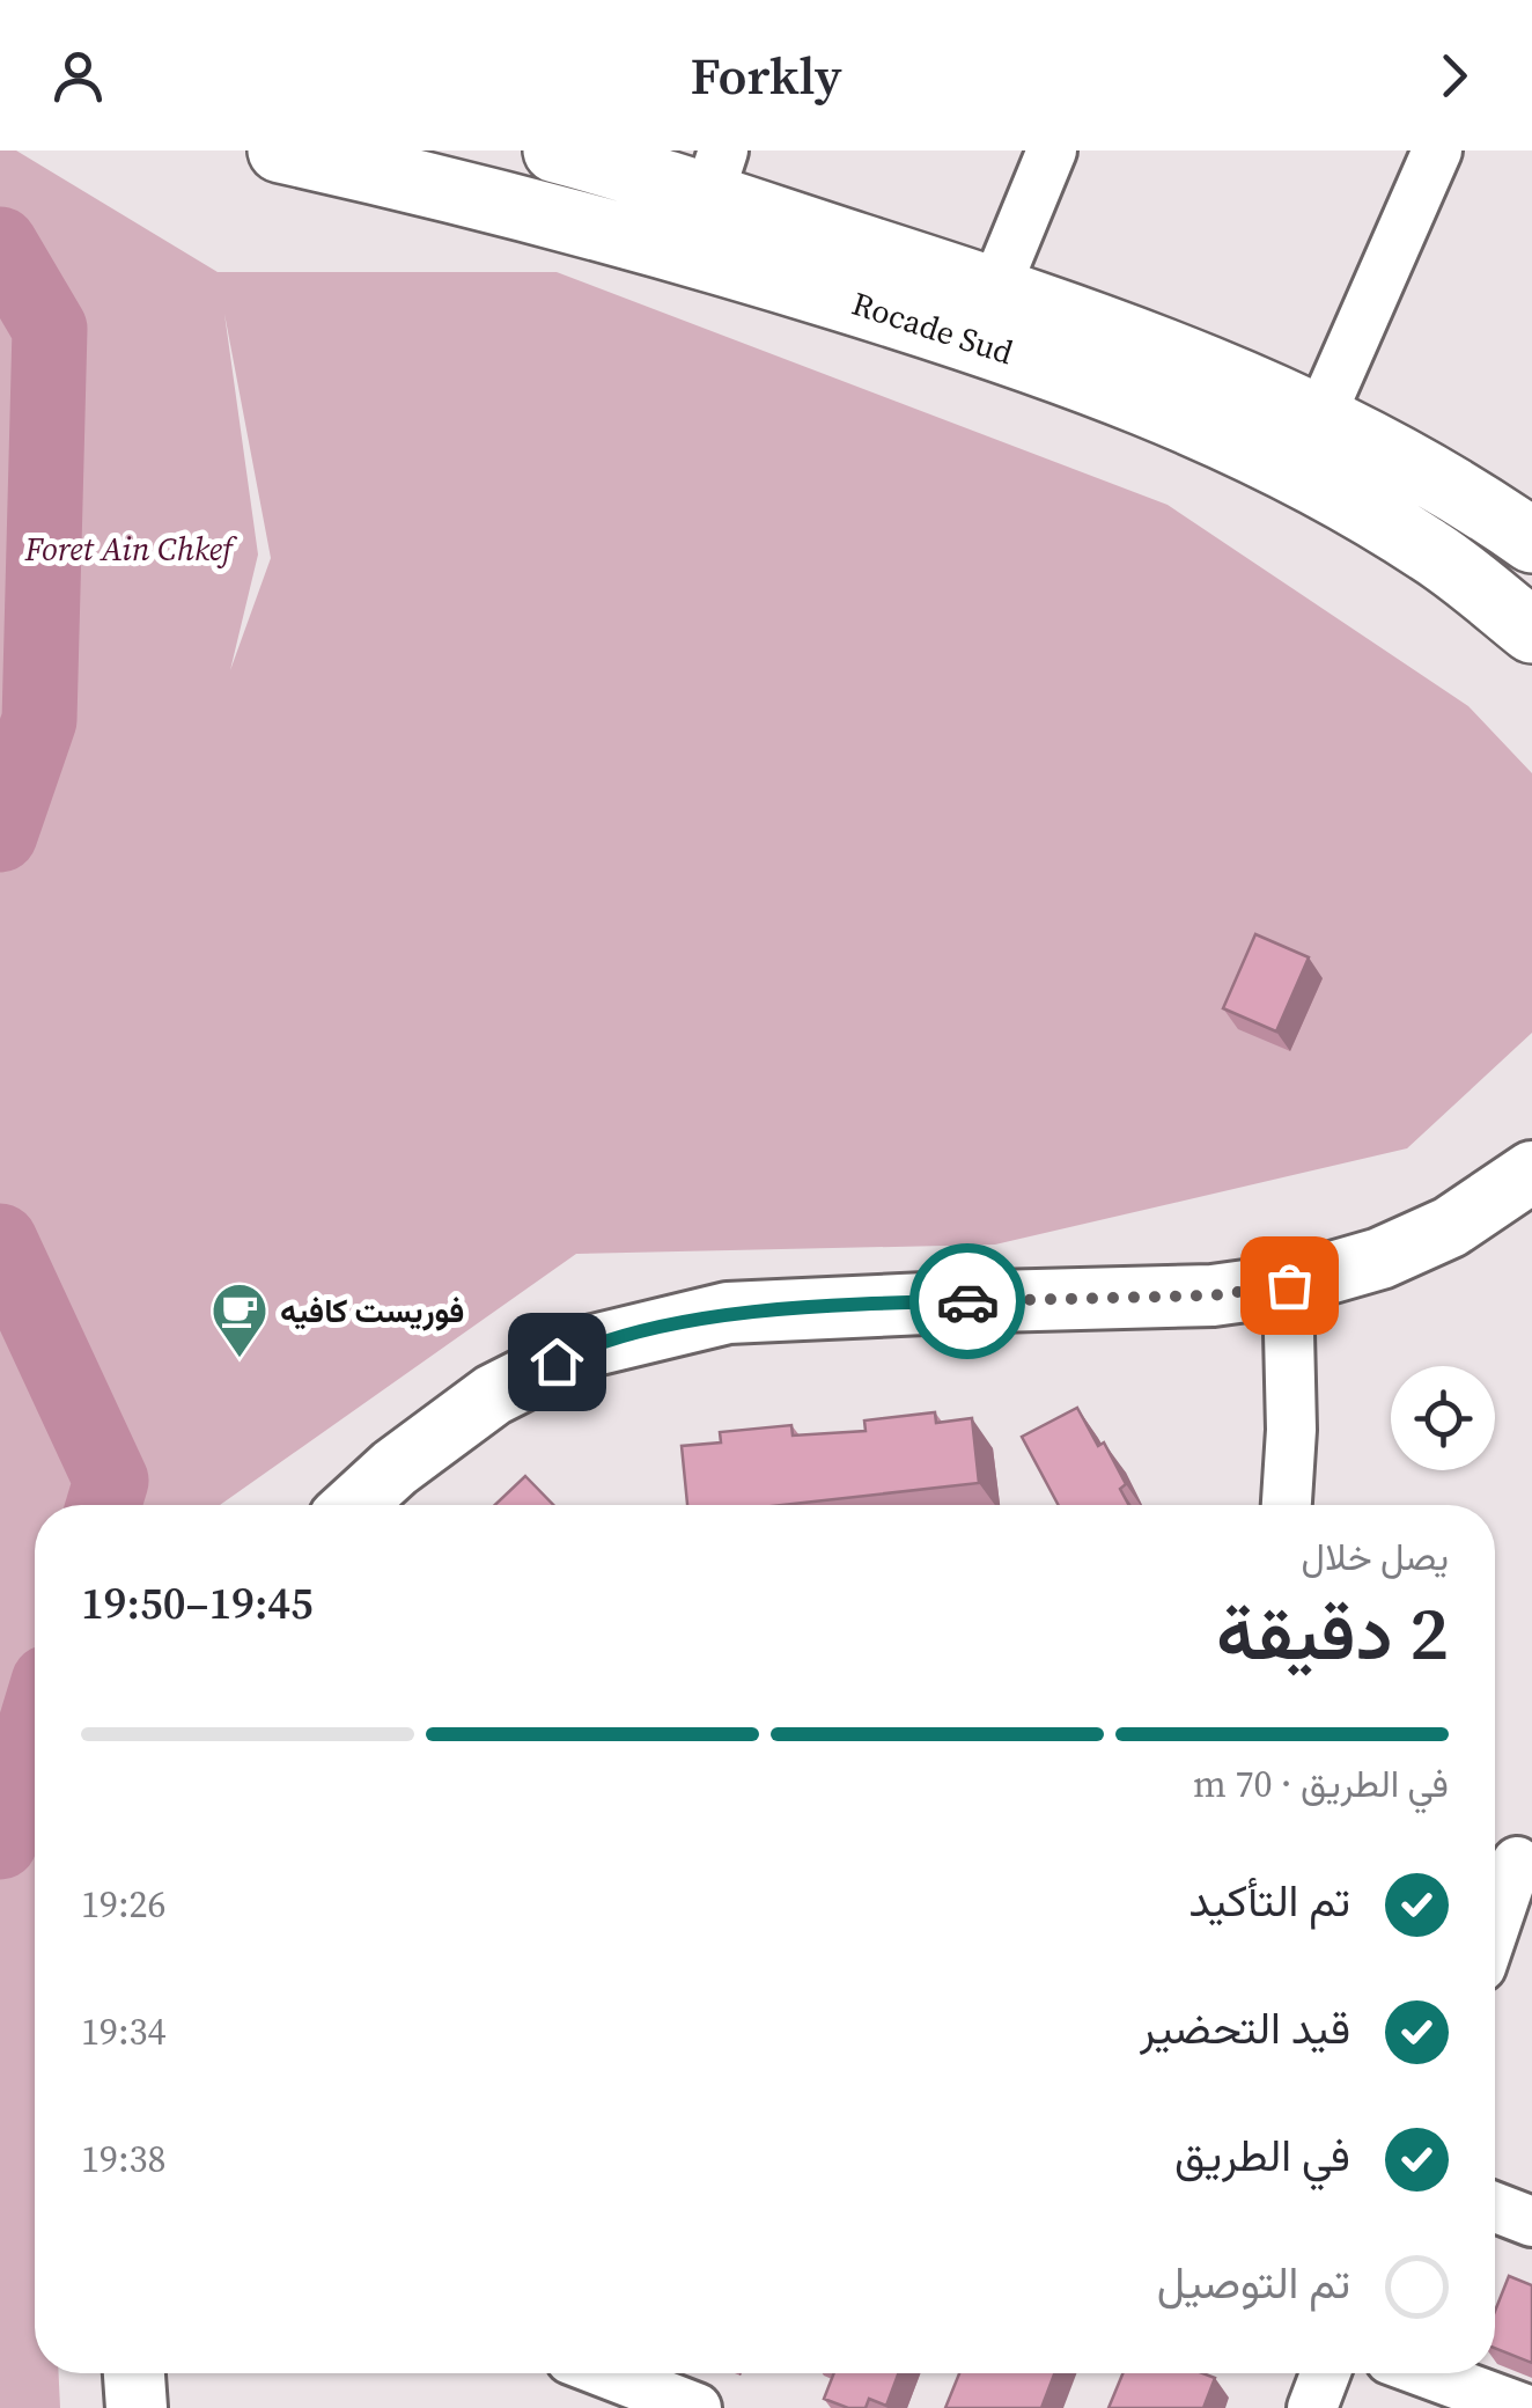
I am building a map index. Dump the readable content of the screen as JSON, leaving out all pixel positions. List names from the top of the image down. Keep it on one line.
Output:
{"streets":{"highway":["Rocade Sud"]},"parks":["Foret Ain Chkef"],"places":{"cafe":["فوريست كافيه"]},"page":{"header":"Forkly","heading":["2 دقيقة","يصل خلال","19:45–19:50"],"bar":"في الطريق · 70 m","list":[["تم التأكيد","19:26"],["قيد التحضير","19:34"],["في الطريق","19:38"],"تم التوصيل"]}}
